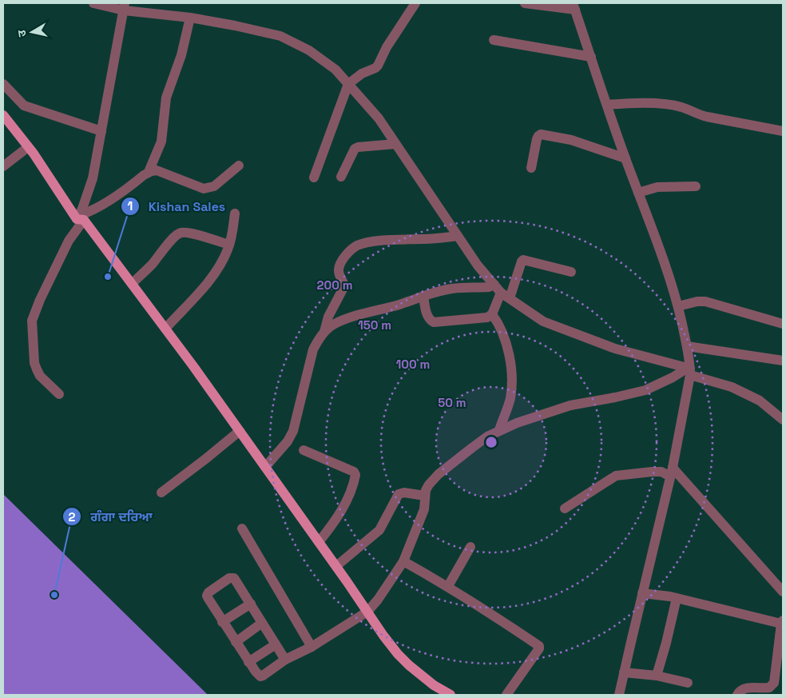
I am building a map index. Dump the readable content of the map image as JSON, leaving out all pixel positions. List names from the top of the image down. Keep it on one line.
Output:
{"places":["Kishan Sales","ਗੰਗਾ ਦਰਿਆ"],"north":"left","rings":["200 m","150 m","100 m","50 m"]}
